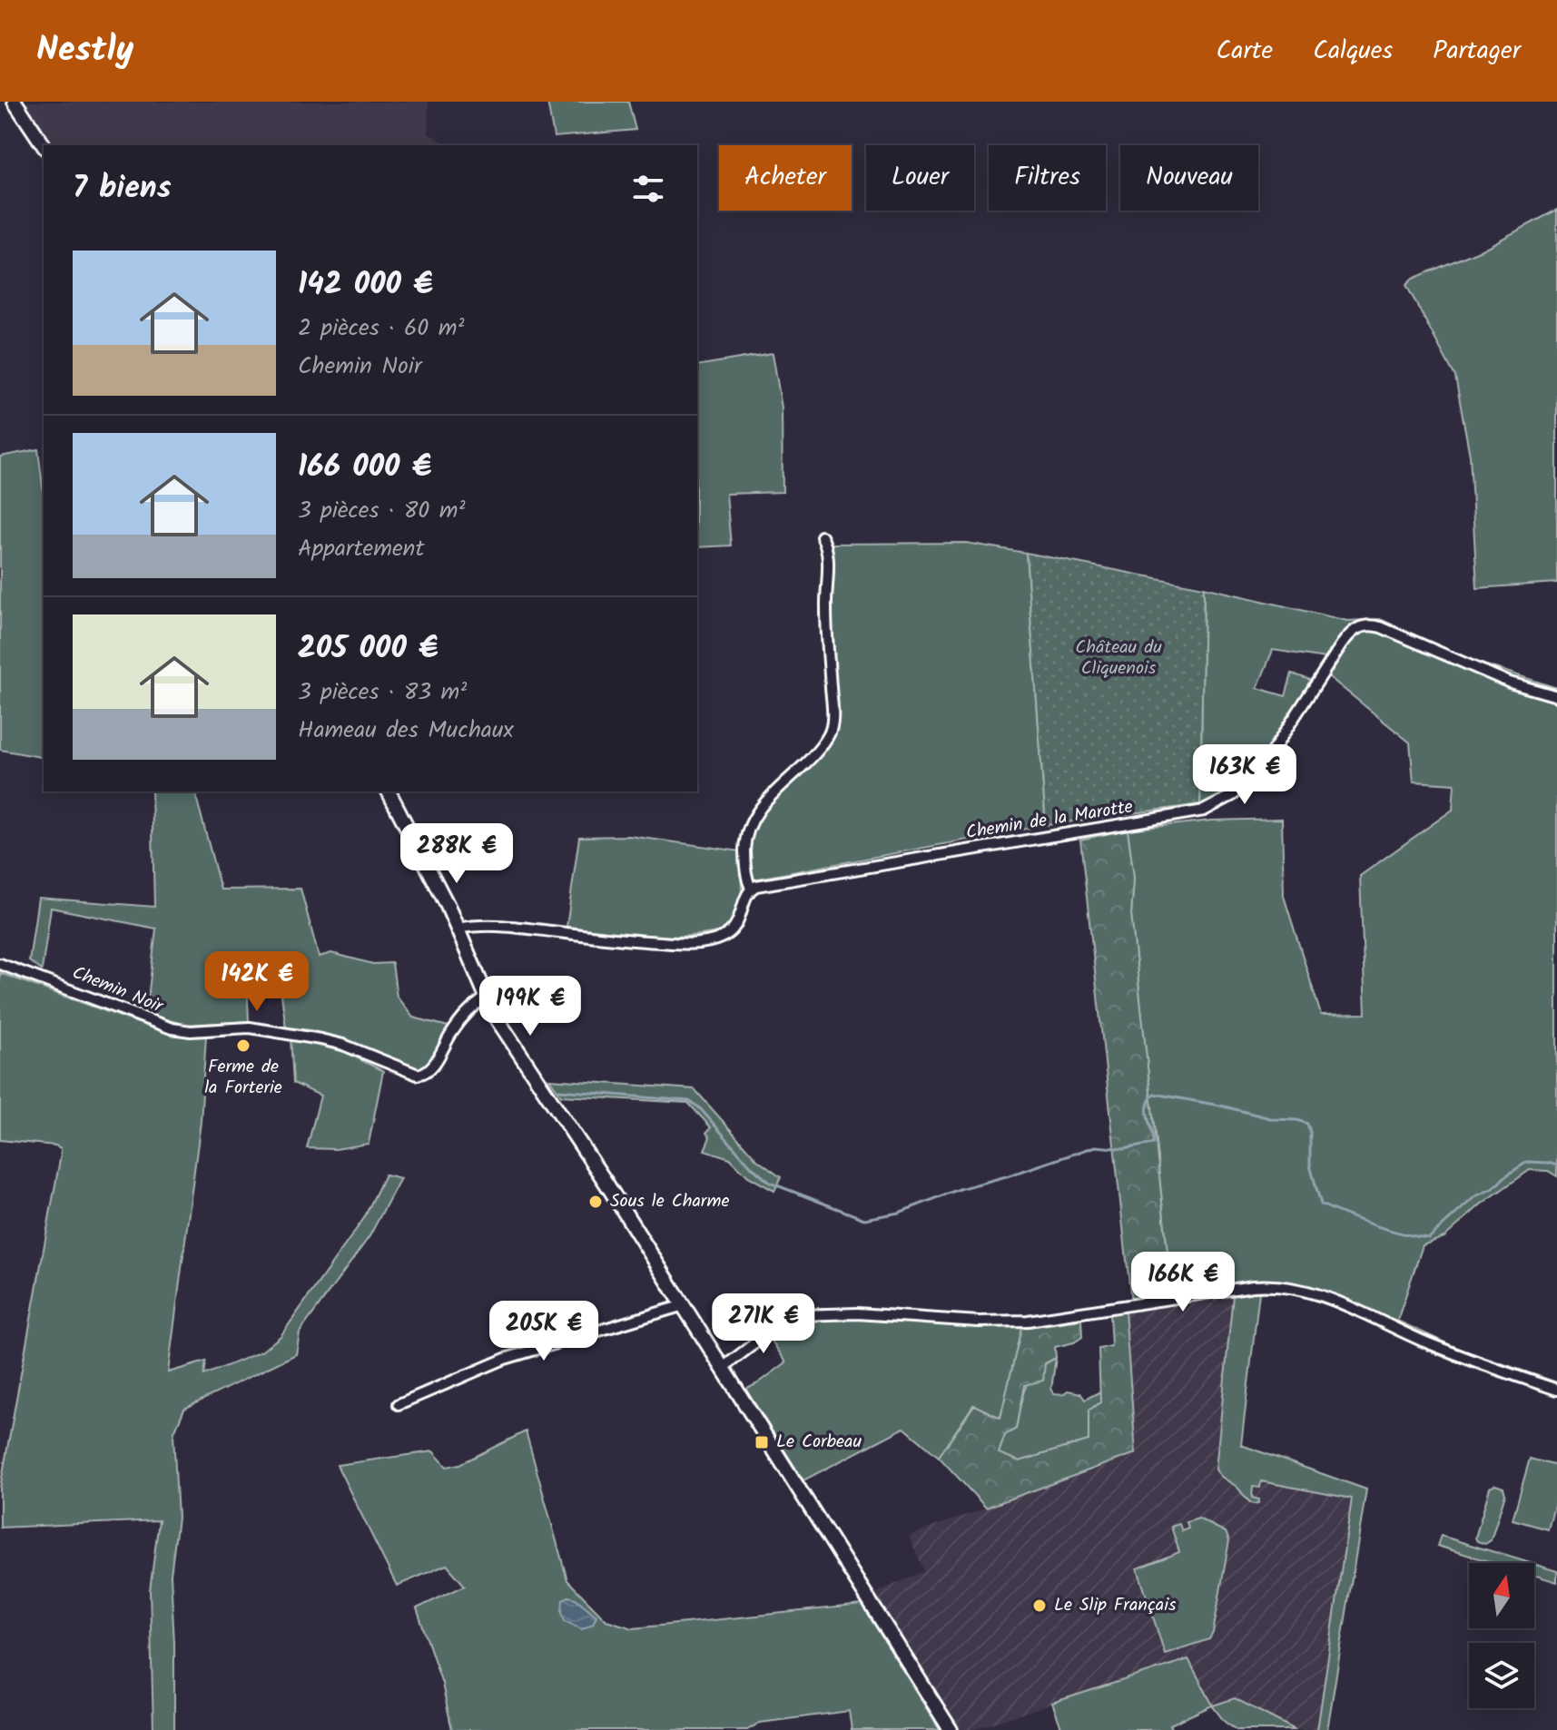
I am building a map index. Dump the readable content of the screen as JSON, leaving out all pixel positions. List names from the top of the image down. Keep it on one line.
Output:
{"streets":{"street":["Chemin de la Marotte","Chemin Noir"]},"parks":["Château du Cliquenois"],"places":{"other":["Ferme de la Forterie","Sous le Charme","Le Slip Français"],"transit":["Le Corbeau"]},"north":"top","page":{"header":"Nestly","nav":["Carte","Calques","Partager"],"chip":["Acheter","Louer","Filtres","Nouveau"],"heading":"7 biens","list":[{"name":"142 000 €","note":"2 pièces · 60 m² · Chemin Noir"},{"name":"166 000 €","note":"3 pièces · 80 m² · Appartement"},{"name":"205 000 €","note":"3 pièces · 83 m² · Hameau des Muchaux"}],"price":["163K €","288K €","142K €","199K €","166K €","271K €","205K €"]}}
